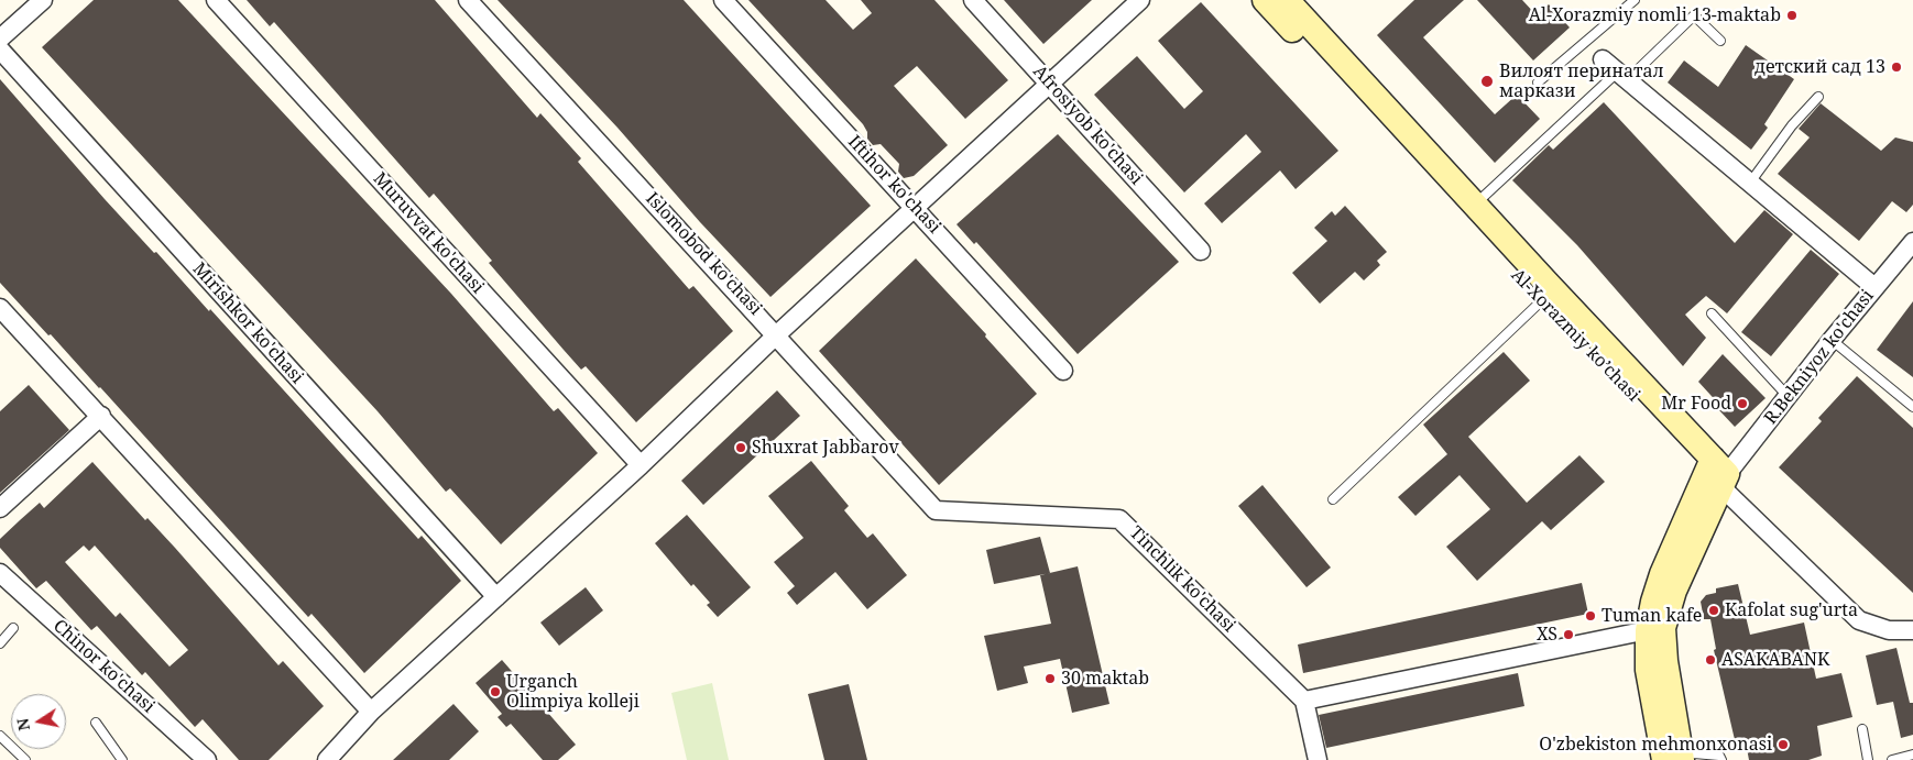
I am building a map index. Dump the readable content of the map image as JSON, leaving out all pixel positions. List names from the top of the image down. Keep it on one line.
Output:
{"streets":{"main road":["Al-Xorazmiy ko’chasi"],"street":["Afrosiyob ko'chasi","Iftihor ko'chasi","Muruvvat ko'chasi","Islomobod ko'chasi","Mirishkor ko'chasi","R.Bekniyoz ko'chasi","Tinchlik ko'chasi","Chinor ko'chasi"]},"crossings":[["Islomobod ko'chasi","Tinchlik ko'chasi"],["Al-Xorazmiy ko’chasi","R.Bekniyoz ko'chasi"]],"places":["Аl-Xоrаzmiy nоmli 13-mаktаb","детский сад 13","Вилоят перинатал маркази","Mr Food","Shuxrat Jabbarov","Kafolat sug'urta","Tuman kafe","XS","ASAKABANK","30 maktab","Urganch Olimpiya kolleji","O'zbekiston mehmonxonasi"],"north":"left"}
